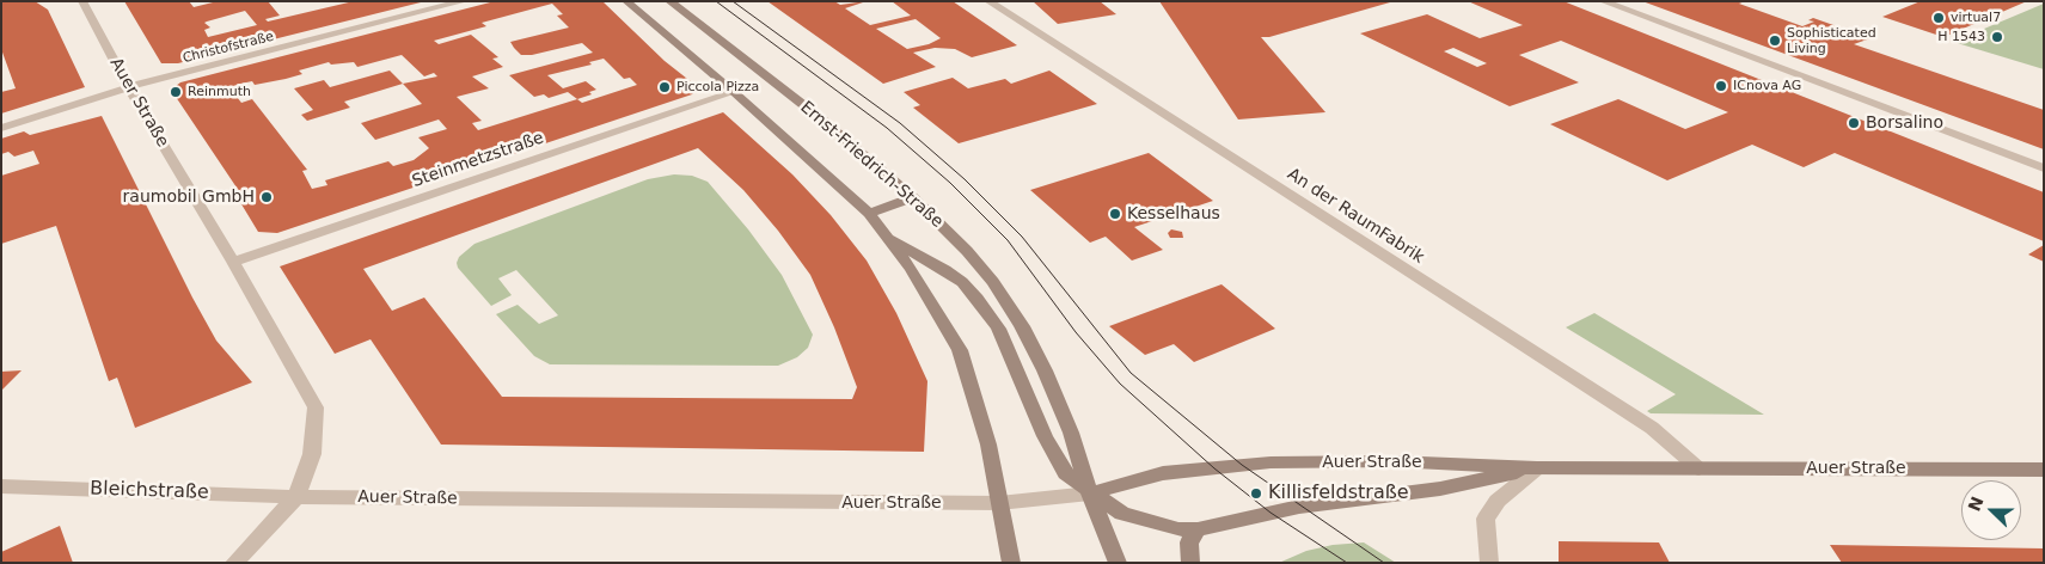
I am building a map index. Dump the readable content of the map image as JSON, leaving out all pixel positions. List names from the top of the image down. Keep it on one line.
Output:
{"streets":{"main road":["Auer Straße","Ernst-Friedrich-Straße"],"street":["Christofstraße","Steinmetzstraße","An der RaumFabrik","Bleichstraße"]},"crossings":[["Christofstraße","Auer Straße"],["Auer Straße","Steinmetzstraße"],["Auer Straße","Ernst-Friedrich-Straße"],["Auer Straße","An der RaumFabrik"],["Auer Straße","Bleichstraße"]],"places":["virtual7","H 1543","Sophisticated Living","ICnova AG","Piccola Pizza","Reinmuth","Borsalino","raumobil GmbH","Kesselhaus","Killisfeldstraße"],"north":"left"}
